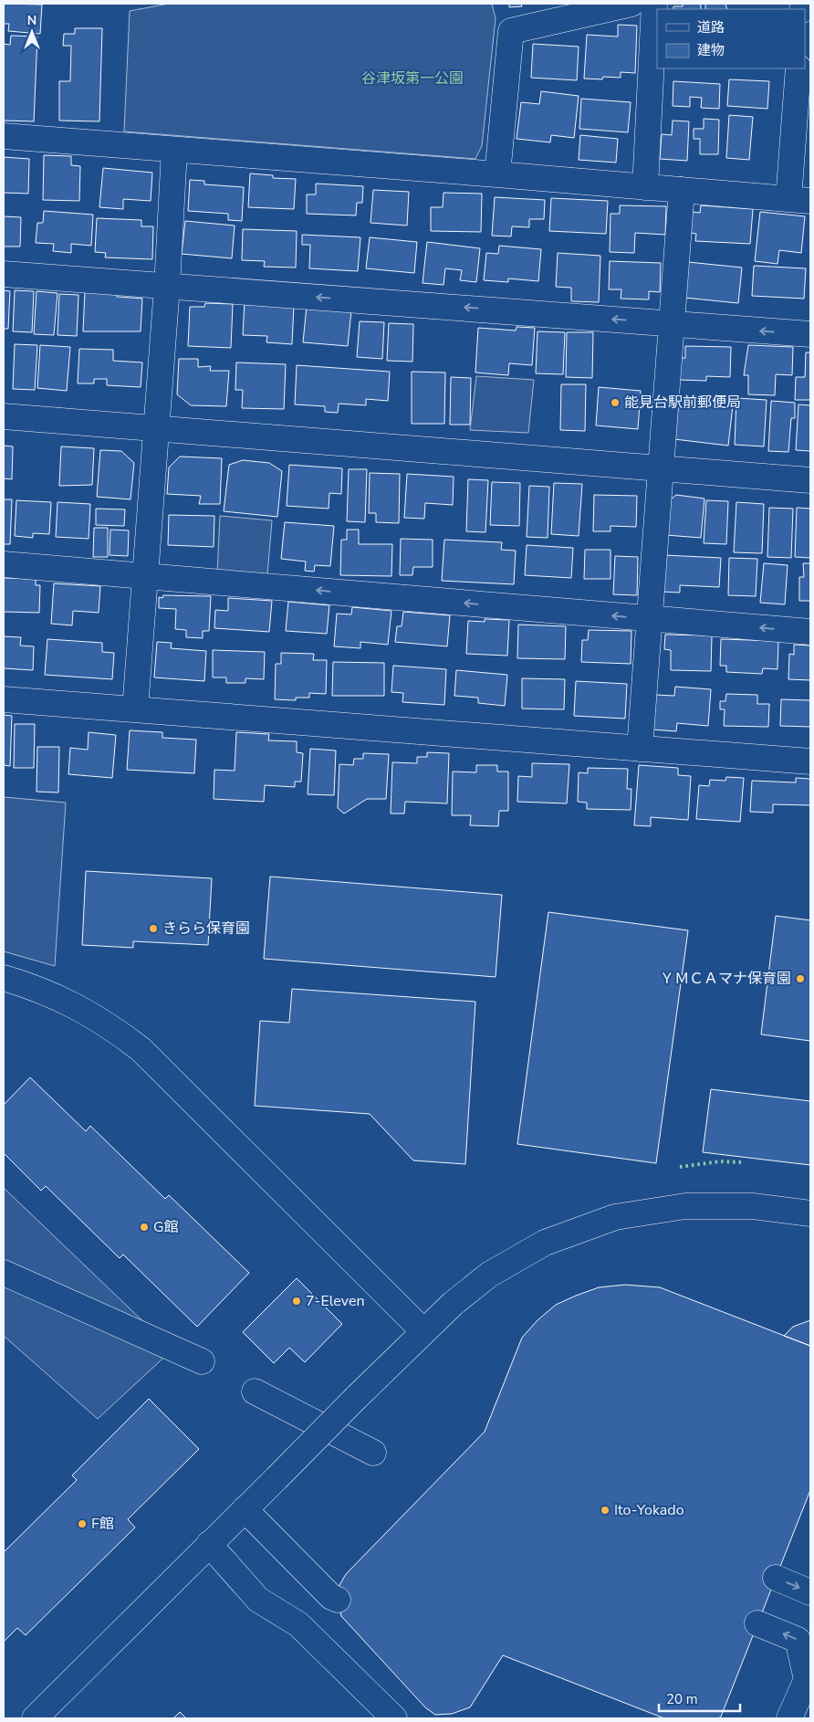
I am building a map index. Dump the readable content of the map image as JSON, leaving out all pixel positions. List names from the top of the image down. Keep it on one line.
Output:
{"parks":["谷津坂第一公園"],"places":["能見台駅前郵便局","きらら保育園","ＹＭＣＡマナ保育園","G館","7-Eleven","Ito-Yokado","F館"],"legend":["道路","建物"],"scale_bar":"20 m","north":"top"}
